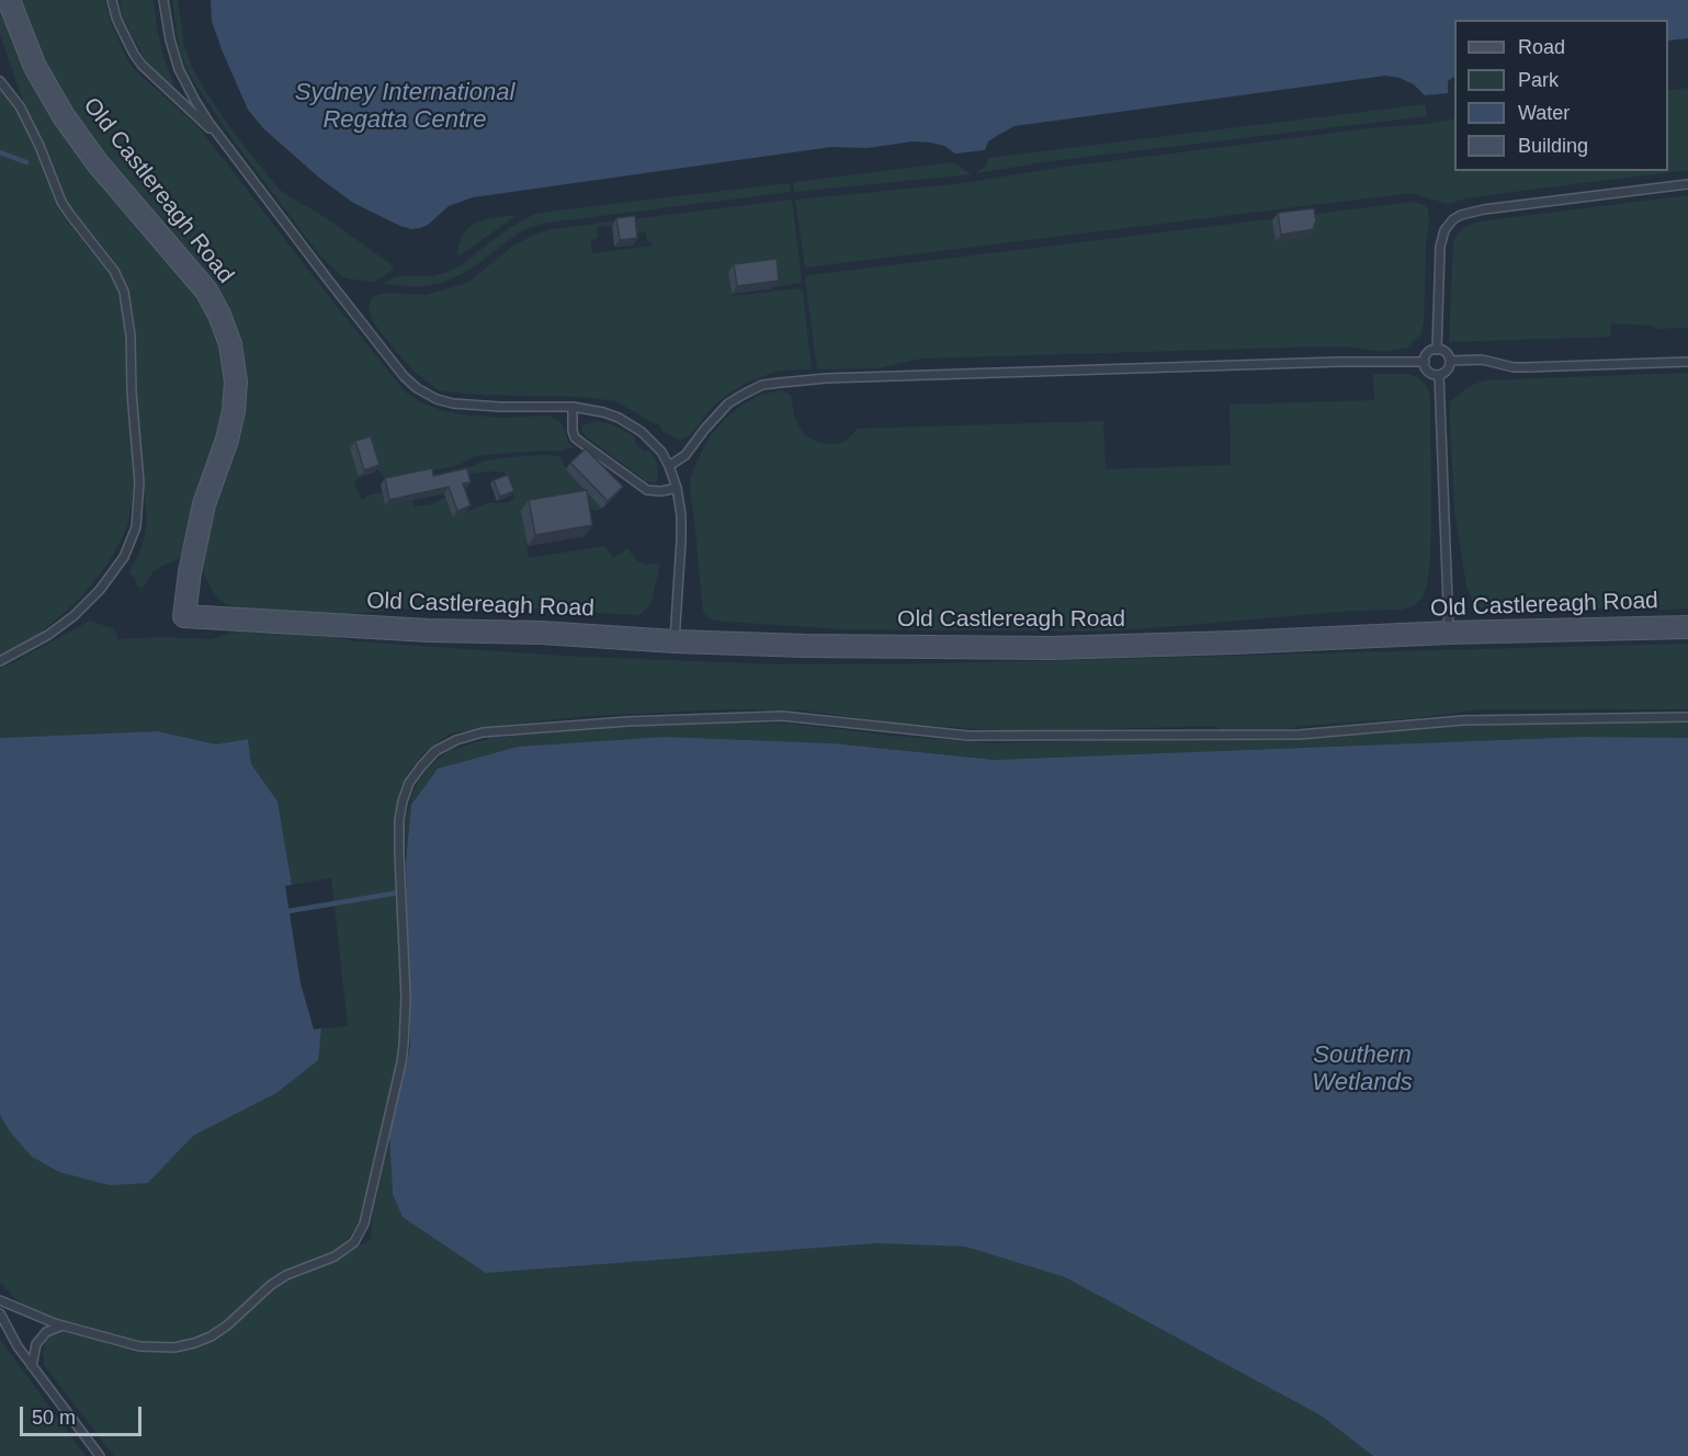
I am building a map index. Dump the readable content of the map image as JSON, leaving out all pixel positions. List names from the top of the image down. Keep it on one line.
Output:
{"streets":{"street":["Old Castlereagh Road"]},"water":["Sydney International Regatta Centre","Southern Wetlands"],"legend":["Road","Park","Water","Building"],"scale_bar":"50 m"}
